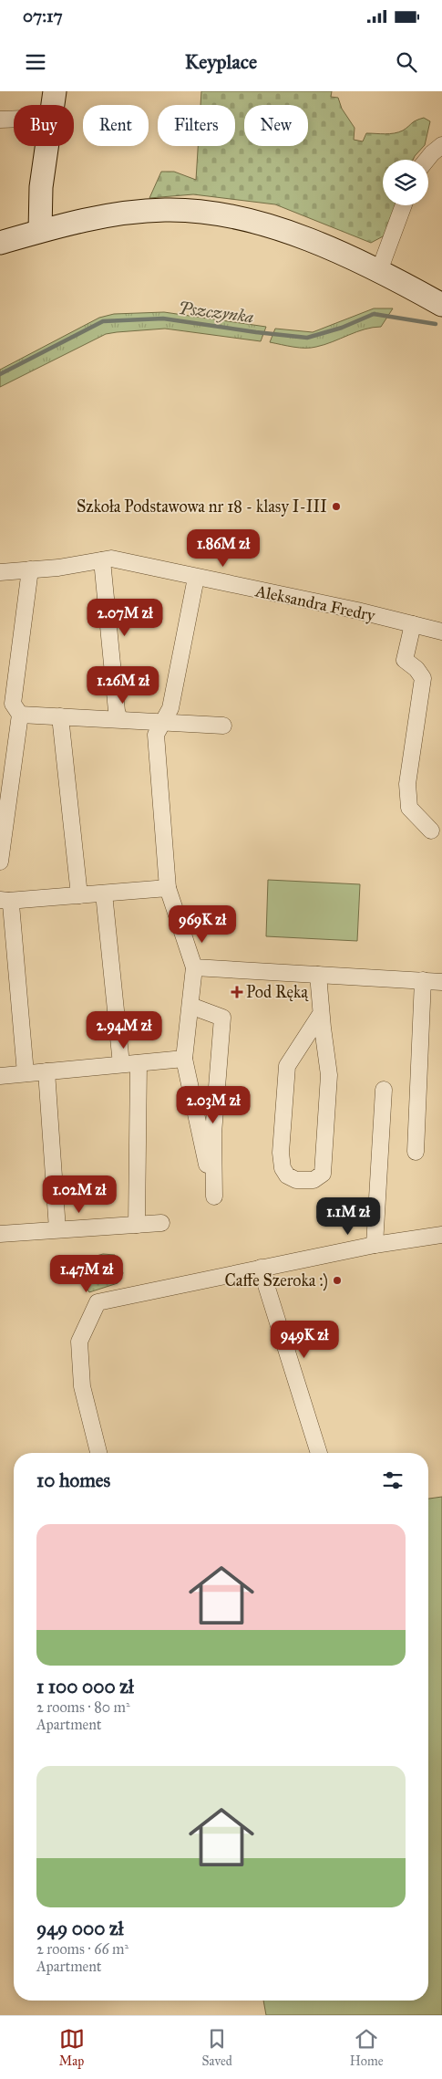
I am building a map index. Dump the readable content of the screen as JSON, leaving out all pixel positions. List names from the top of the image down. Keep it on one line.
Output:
{"streets":{"street":["Aleksandra Fredry"]},"water":["Pszczynka"],"places":{"other":["Szkoła Podstawowa nr 18 - klasy I-III","Caffe Szeroka :)"],"health":["Pod Ręką"]},"page":{"status":"07:17","header":"Keyplace","chip":["Buy","Rent","Filters","New"],"price":["1.86M zł","2.07M zł","1.26M zł","969K zł","2.94M zł","2.03M zł","1.02M zł","1.1M zł","1.47M zł","949K zł"],"heading":"10 homes","list":[{"name":"1 100 000 zł","note":"2 rooms · 80 m² · Apartment"},{"name":"949 000 zł","note":"2 rooms · 66 m² · Apartment"}],"tabs":["Map","Saved","Home"]}}
